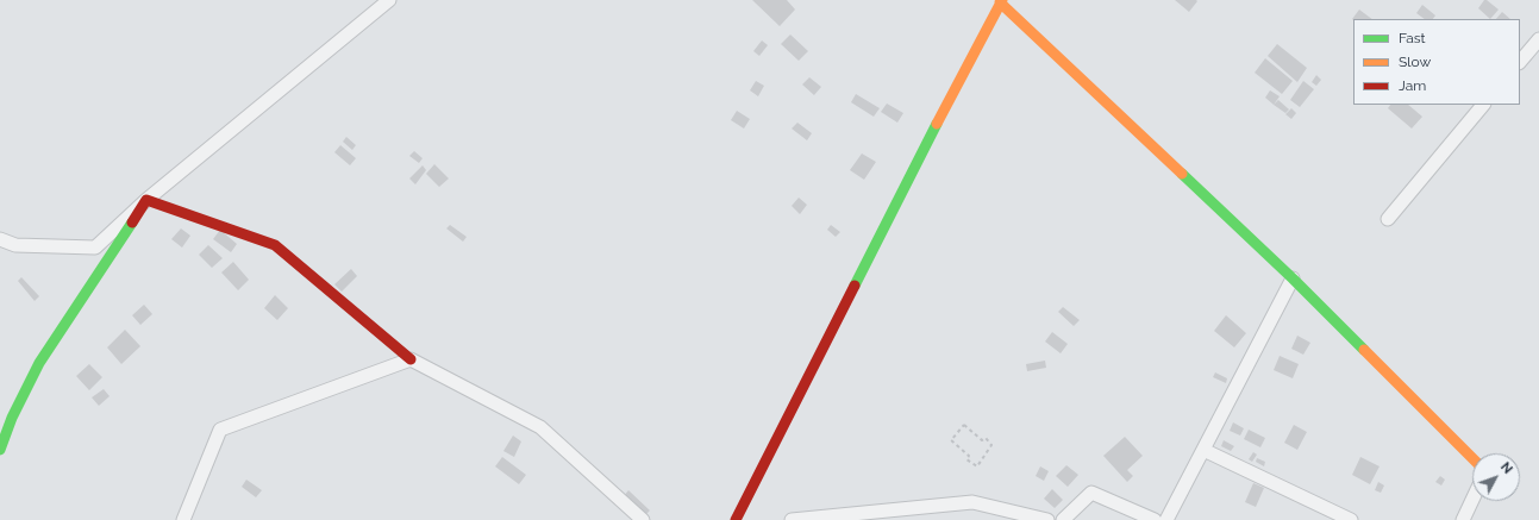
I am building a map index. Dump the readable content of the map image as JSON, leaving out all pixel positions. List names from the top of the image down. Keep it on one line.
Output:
{"legend":["Fast","Slow","Jam"],"north":"top right"}
